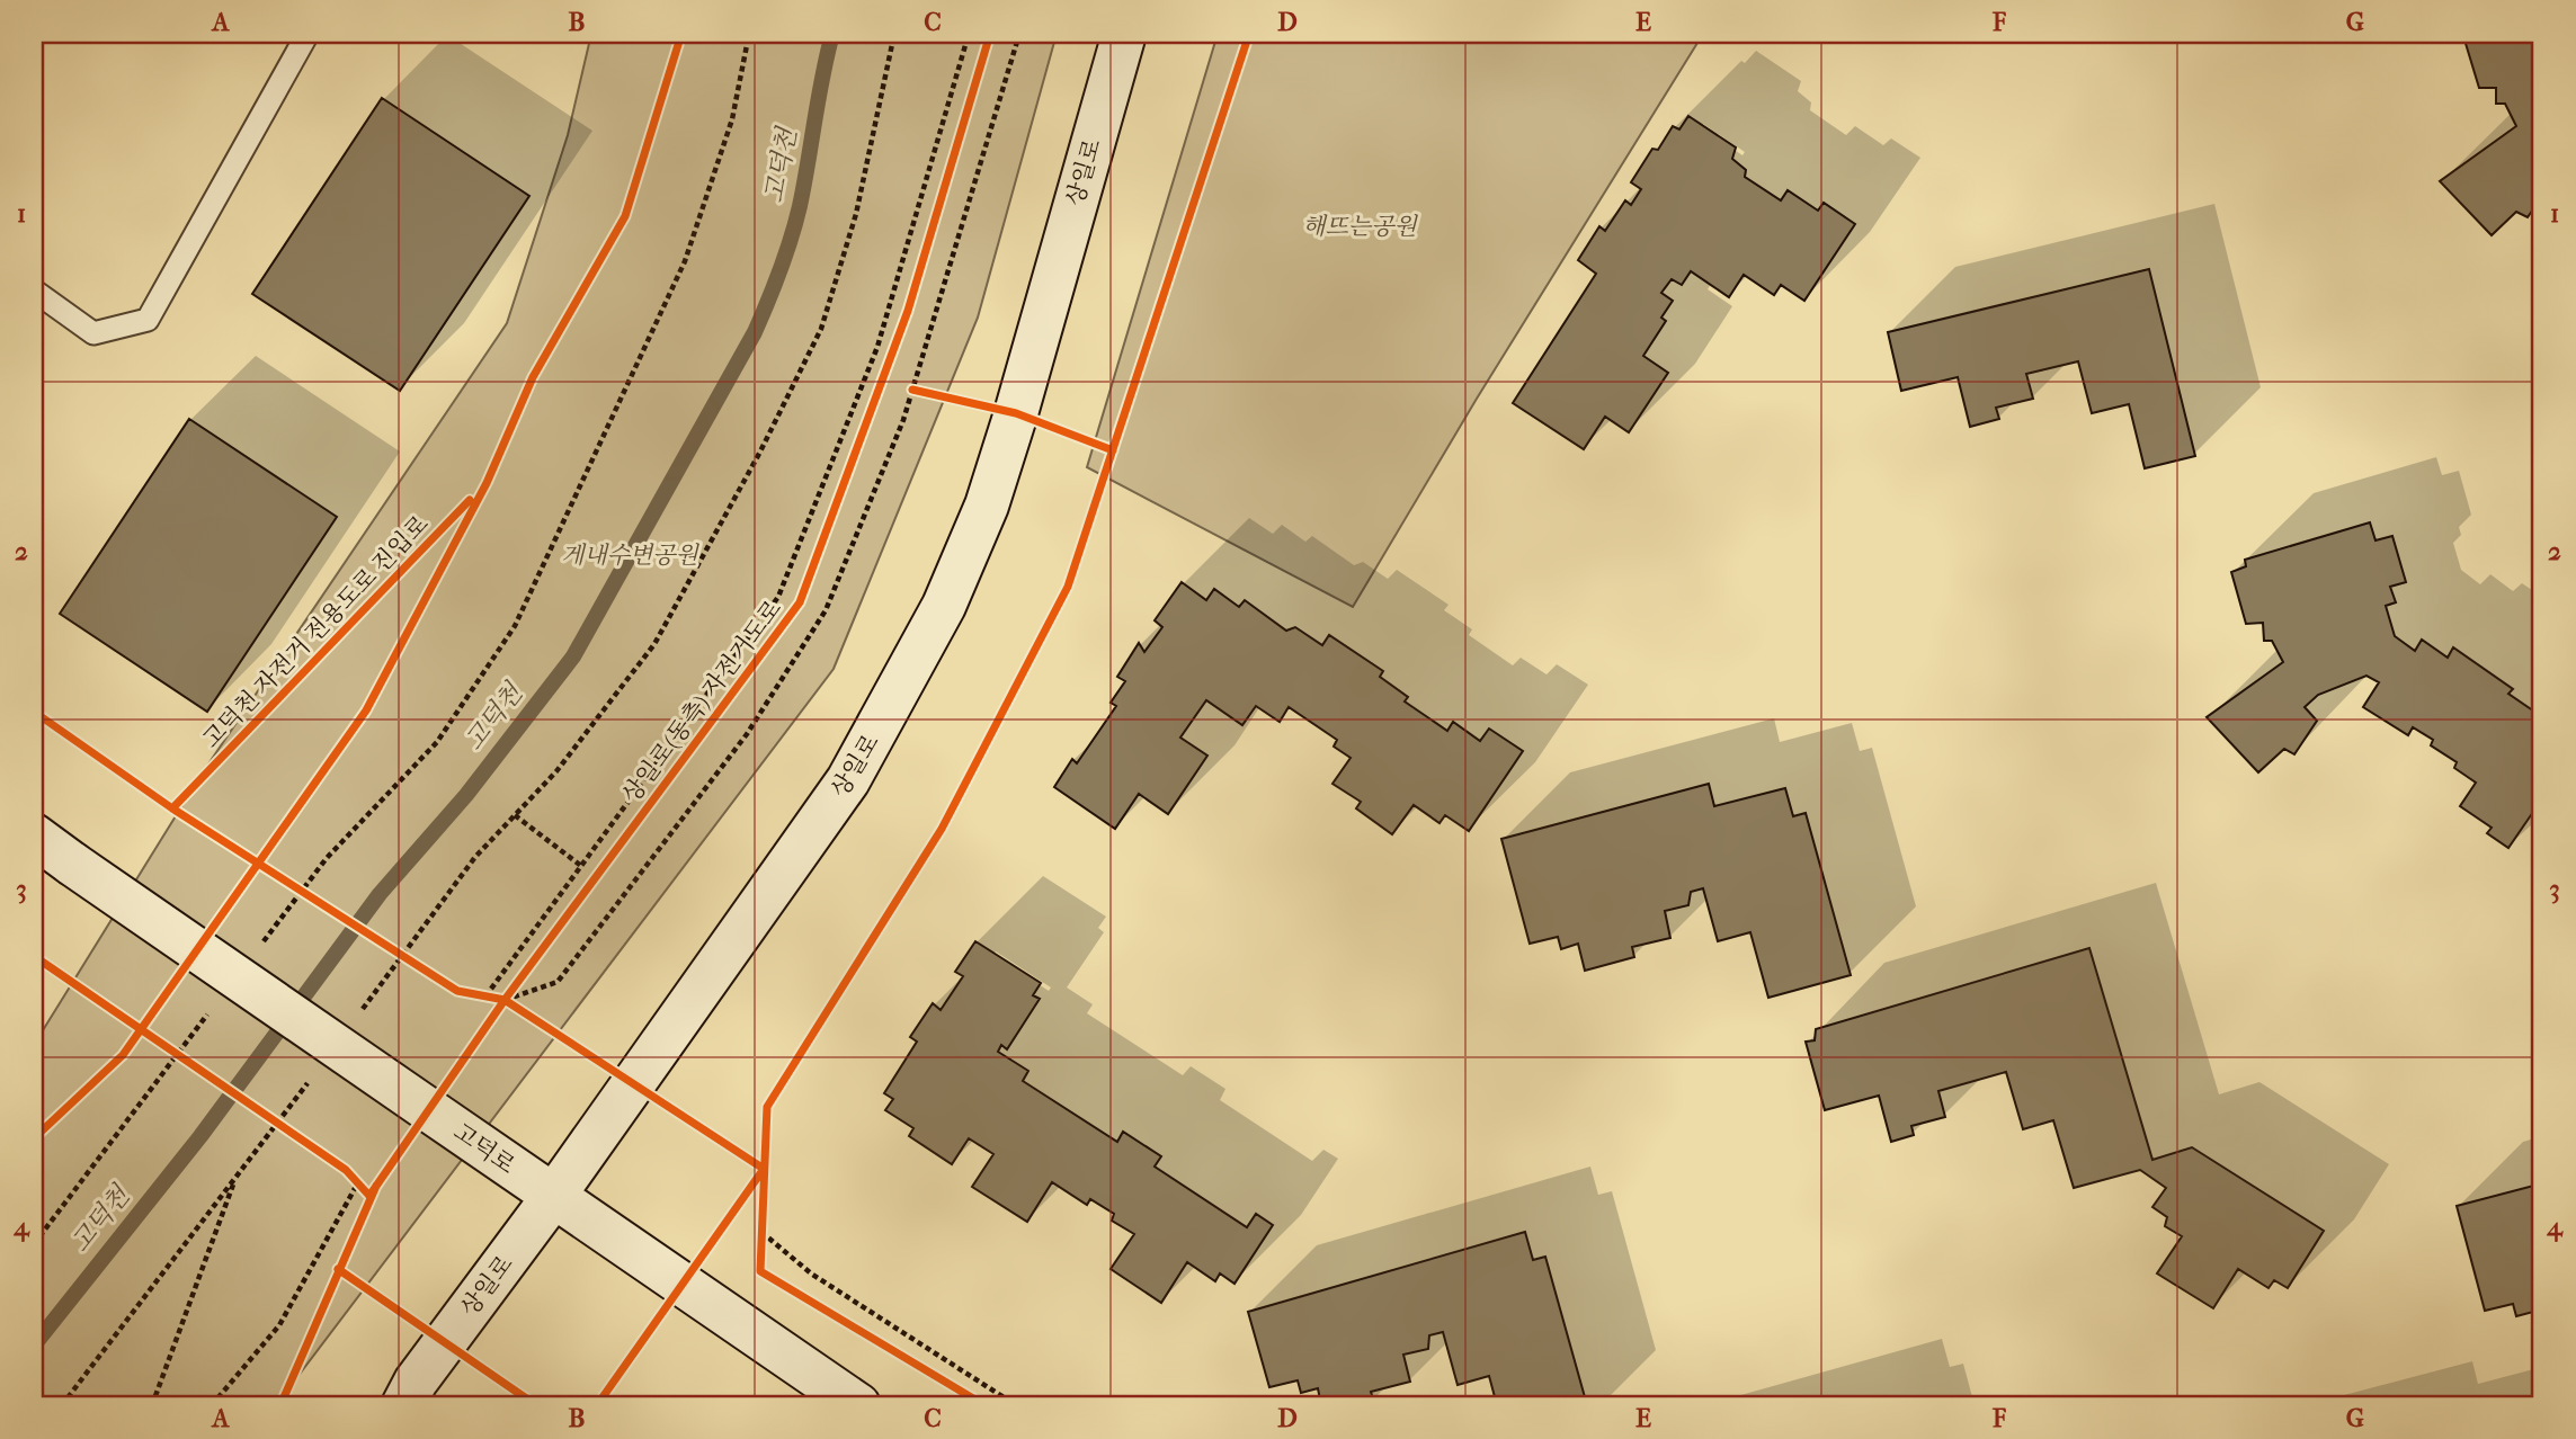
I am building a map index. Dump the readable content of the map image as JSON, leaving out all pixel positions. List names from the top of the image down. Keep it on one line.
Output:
{"streets":{"main road":["상일로","고덕로"],"cycle path":["고덕천 자전거 전용도로 진입로","상일로(동측) 자전거도로"]},"crossings":[["상일로","고덕로"]],"water":["고덕천"],"parks":["해뜨는공원","게내수변공원"],"grid":{"columns":["A","B","C","D","E","F","G"],"rows":["1","2","3","4"]}}
